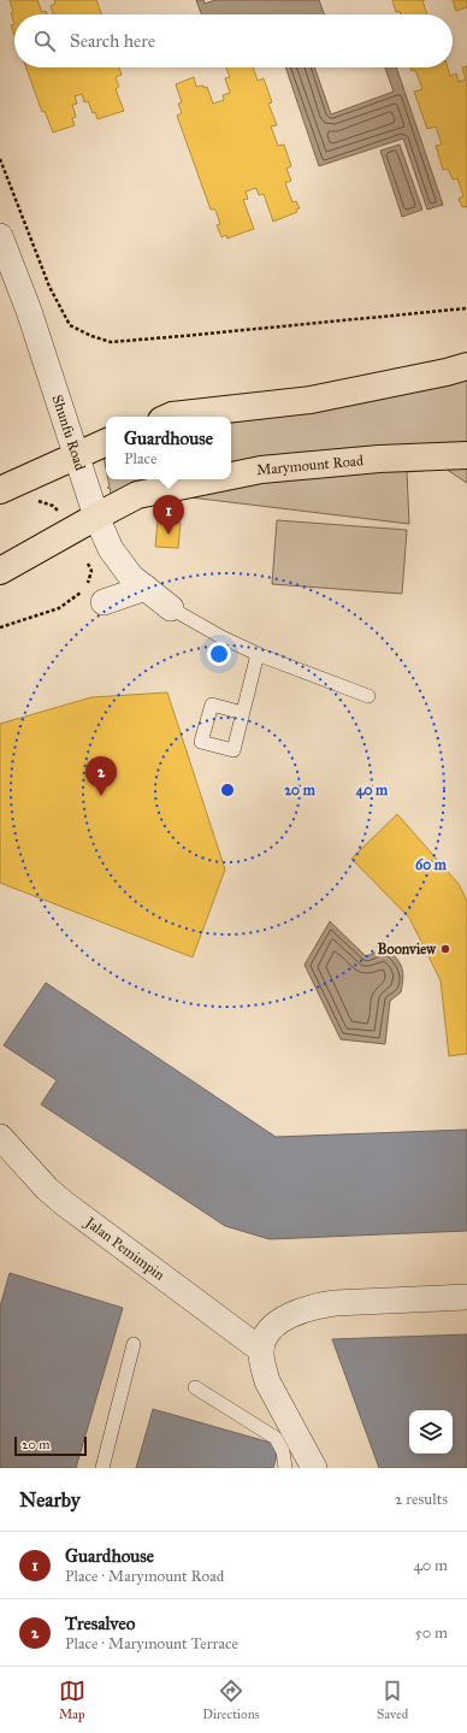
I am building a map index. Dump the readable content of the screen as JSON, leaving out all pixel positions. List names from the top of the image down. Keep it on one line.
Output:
{"streets":{"main road":["Marymount Road"],"street":["Shunfu Road","Jalan Pemimpin"]},"crossings":[["Shunfu Road","Marymount Road"]],"places":["Boonview"],"scale_bar":"20 m","page":{"search":"Search here","popup":["Guardhouse","Place"],"pins":["1","2"],"scale":"20 m","heading":["Nearby","2 results"],"list":[{"mark":"1","name":"Guardhouse","note":"Place · Marymount Road","value":"40 m"},{"mark":"2","name":"Tresalveo","note":"Place · Marymount Terrace","value":"50 m"}],"nav":["Map","Directions","Saved"]},"rings":["20 m","40 m","60 m"]}
